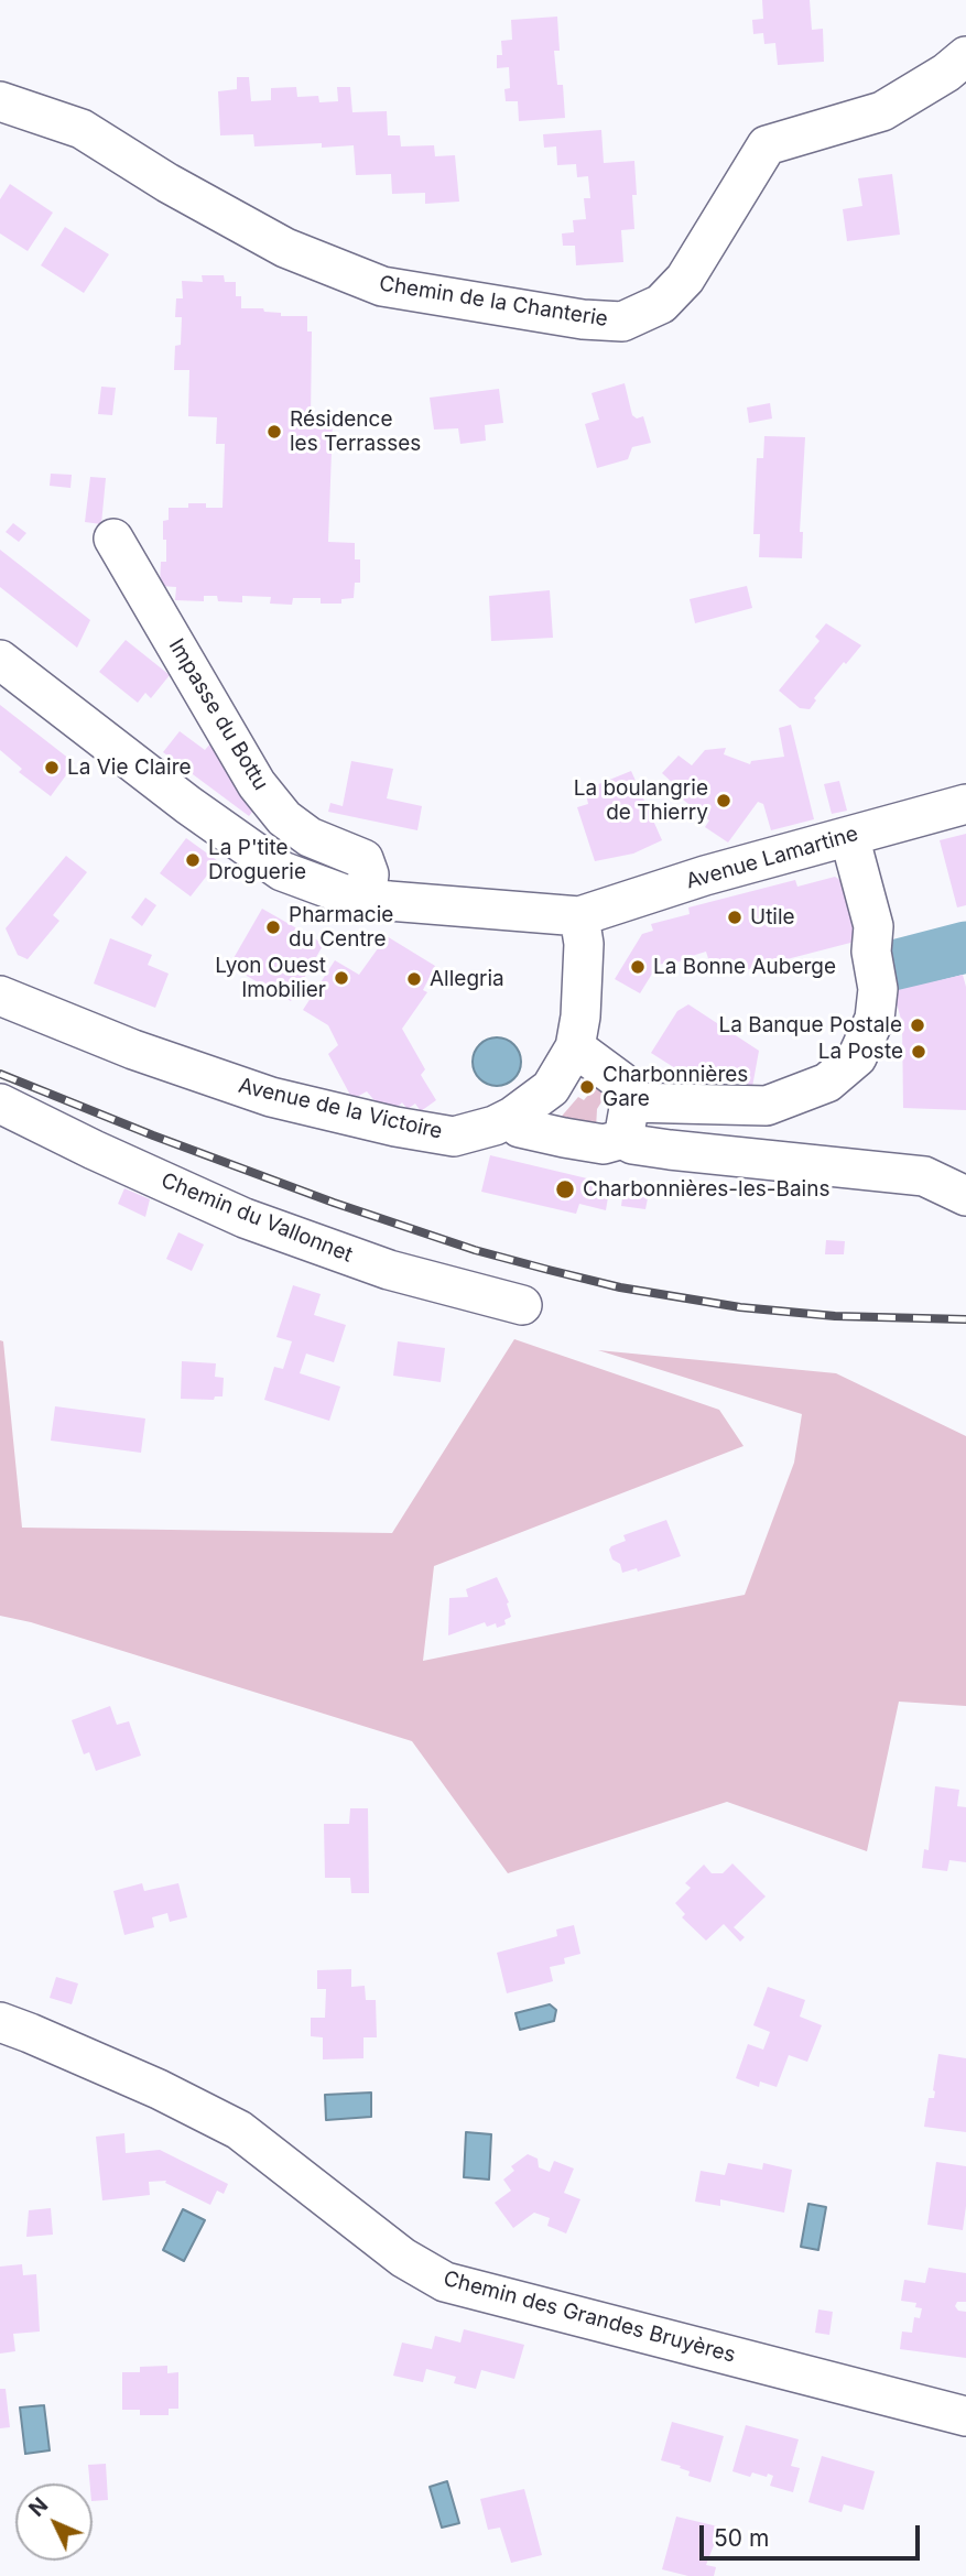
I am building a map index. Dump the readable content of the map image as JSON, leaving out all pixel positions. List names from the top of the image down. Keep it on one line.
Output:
{"streets":{"street":["Chemin de la Chanterie","Impasse du Bottu","Avenue Lamartine","Avenue de la Victoire","Chemin du Vallonnet","Chemin des Grandes Bruyères"]},"crossings":[["Avenue Lamartine","Avenue de la Victoire"]],"places":["Résidence les Terrasses","La Vie Claire","La boulangrie de Thierry","La P'tite Droguerie","Utile","Pharmacie du Centre","La Bonne Auberge","Lyon Ouest Imobilier","Allegria","La Banque Postale","La Poste","Charbonnières Gare","Charbonnières-les-Bains"],"scale_bar":"50 m","north":"top left"}
